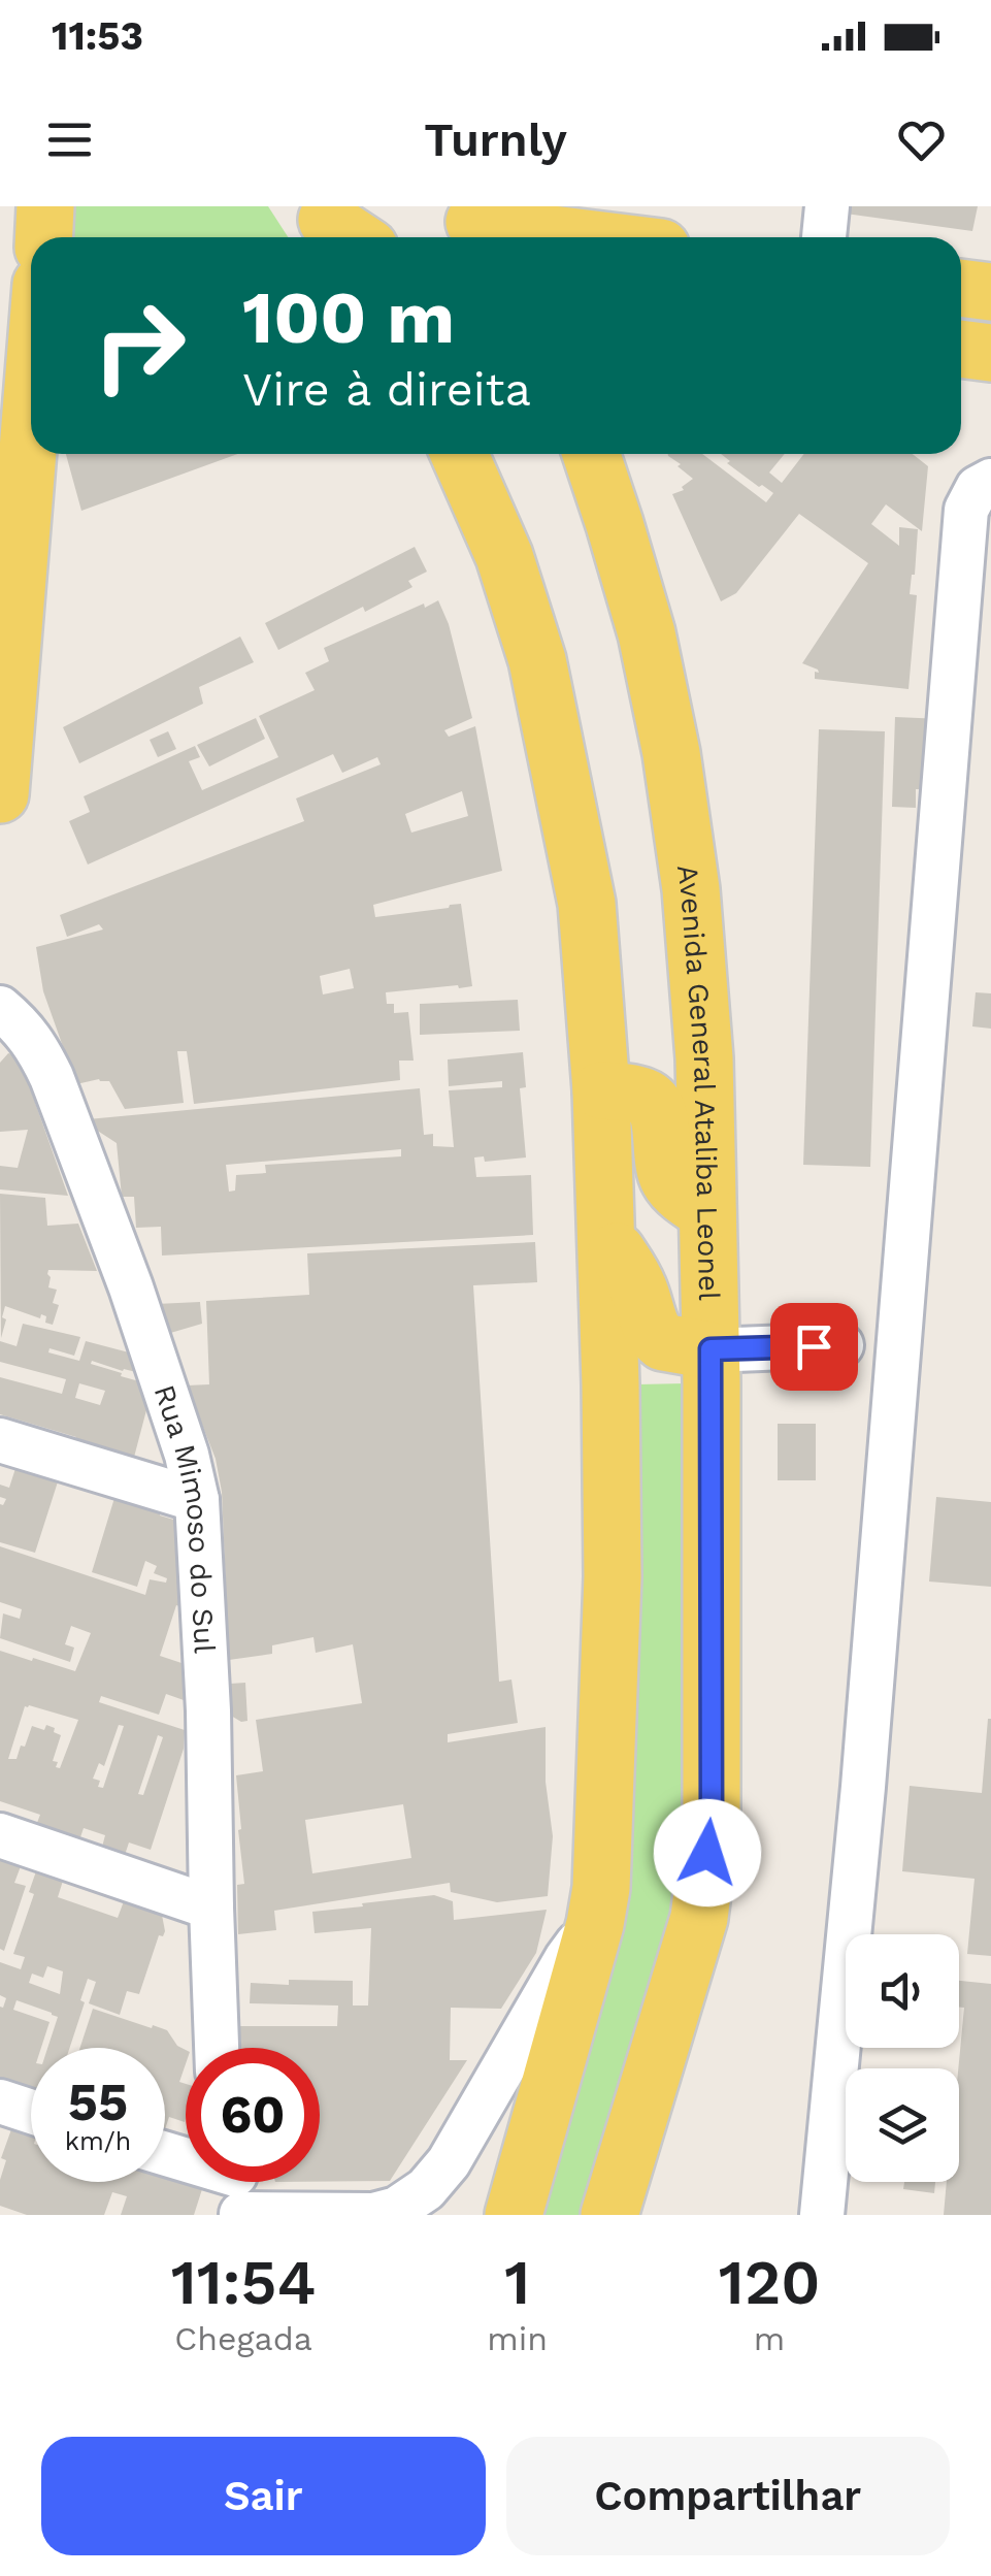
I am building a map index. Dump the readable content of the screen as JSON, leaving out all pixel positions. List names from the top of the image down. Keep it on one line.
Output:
{"streets":{"main road":["Avenida General Ataliba Leonel"],"street":["Rua Mimoso do Sul"]},"page":{"status":"11:53","header":"Turnly","turn":["100 m","Vire à direita"],"speed":"55 km/h","limit":"60","eta":["11:54","Chegada","1","min","120","m"],"buttons":["Sair","Compartilhar"]}}
